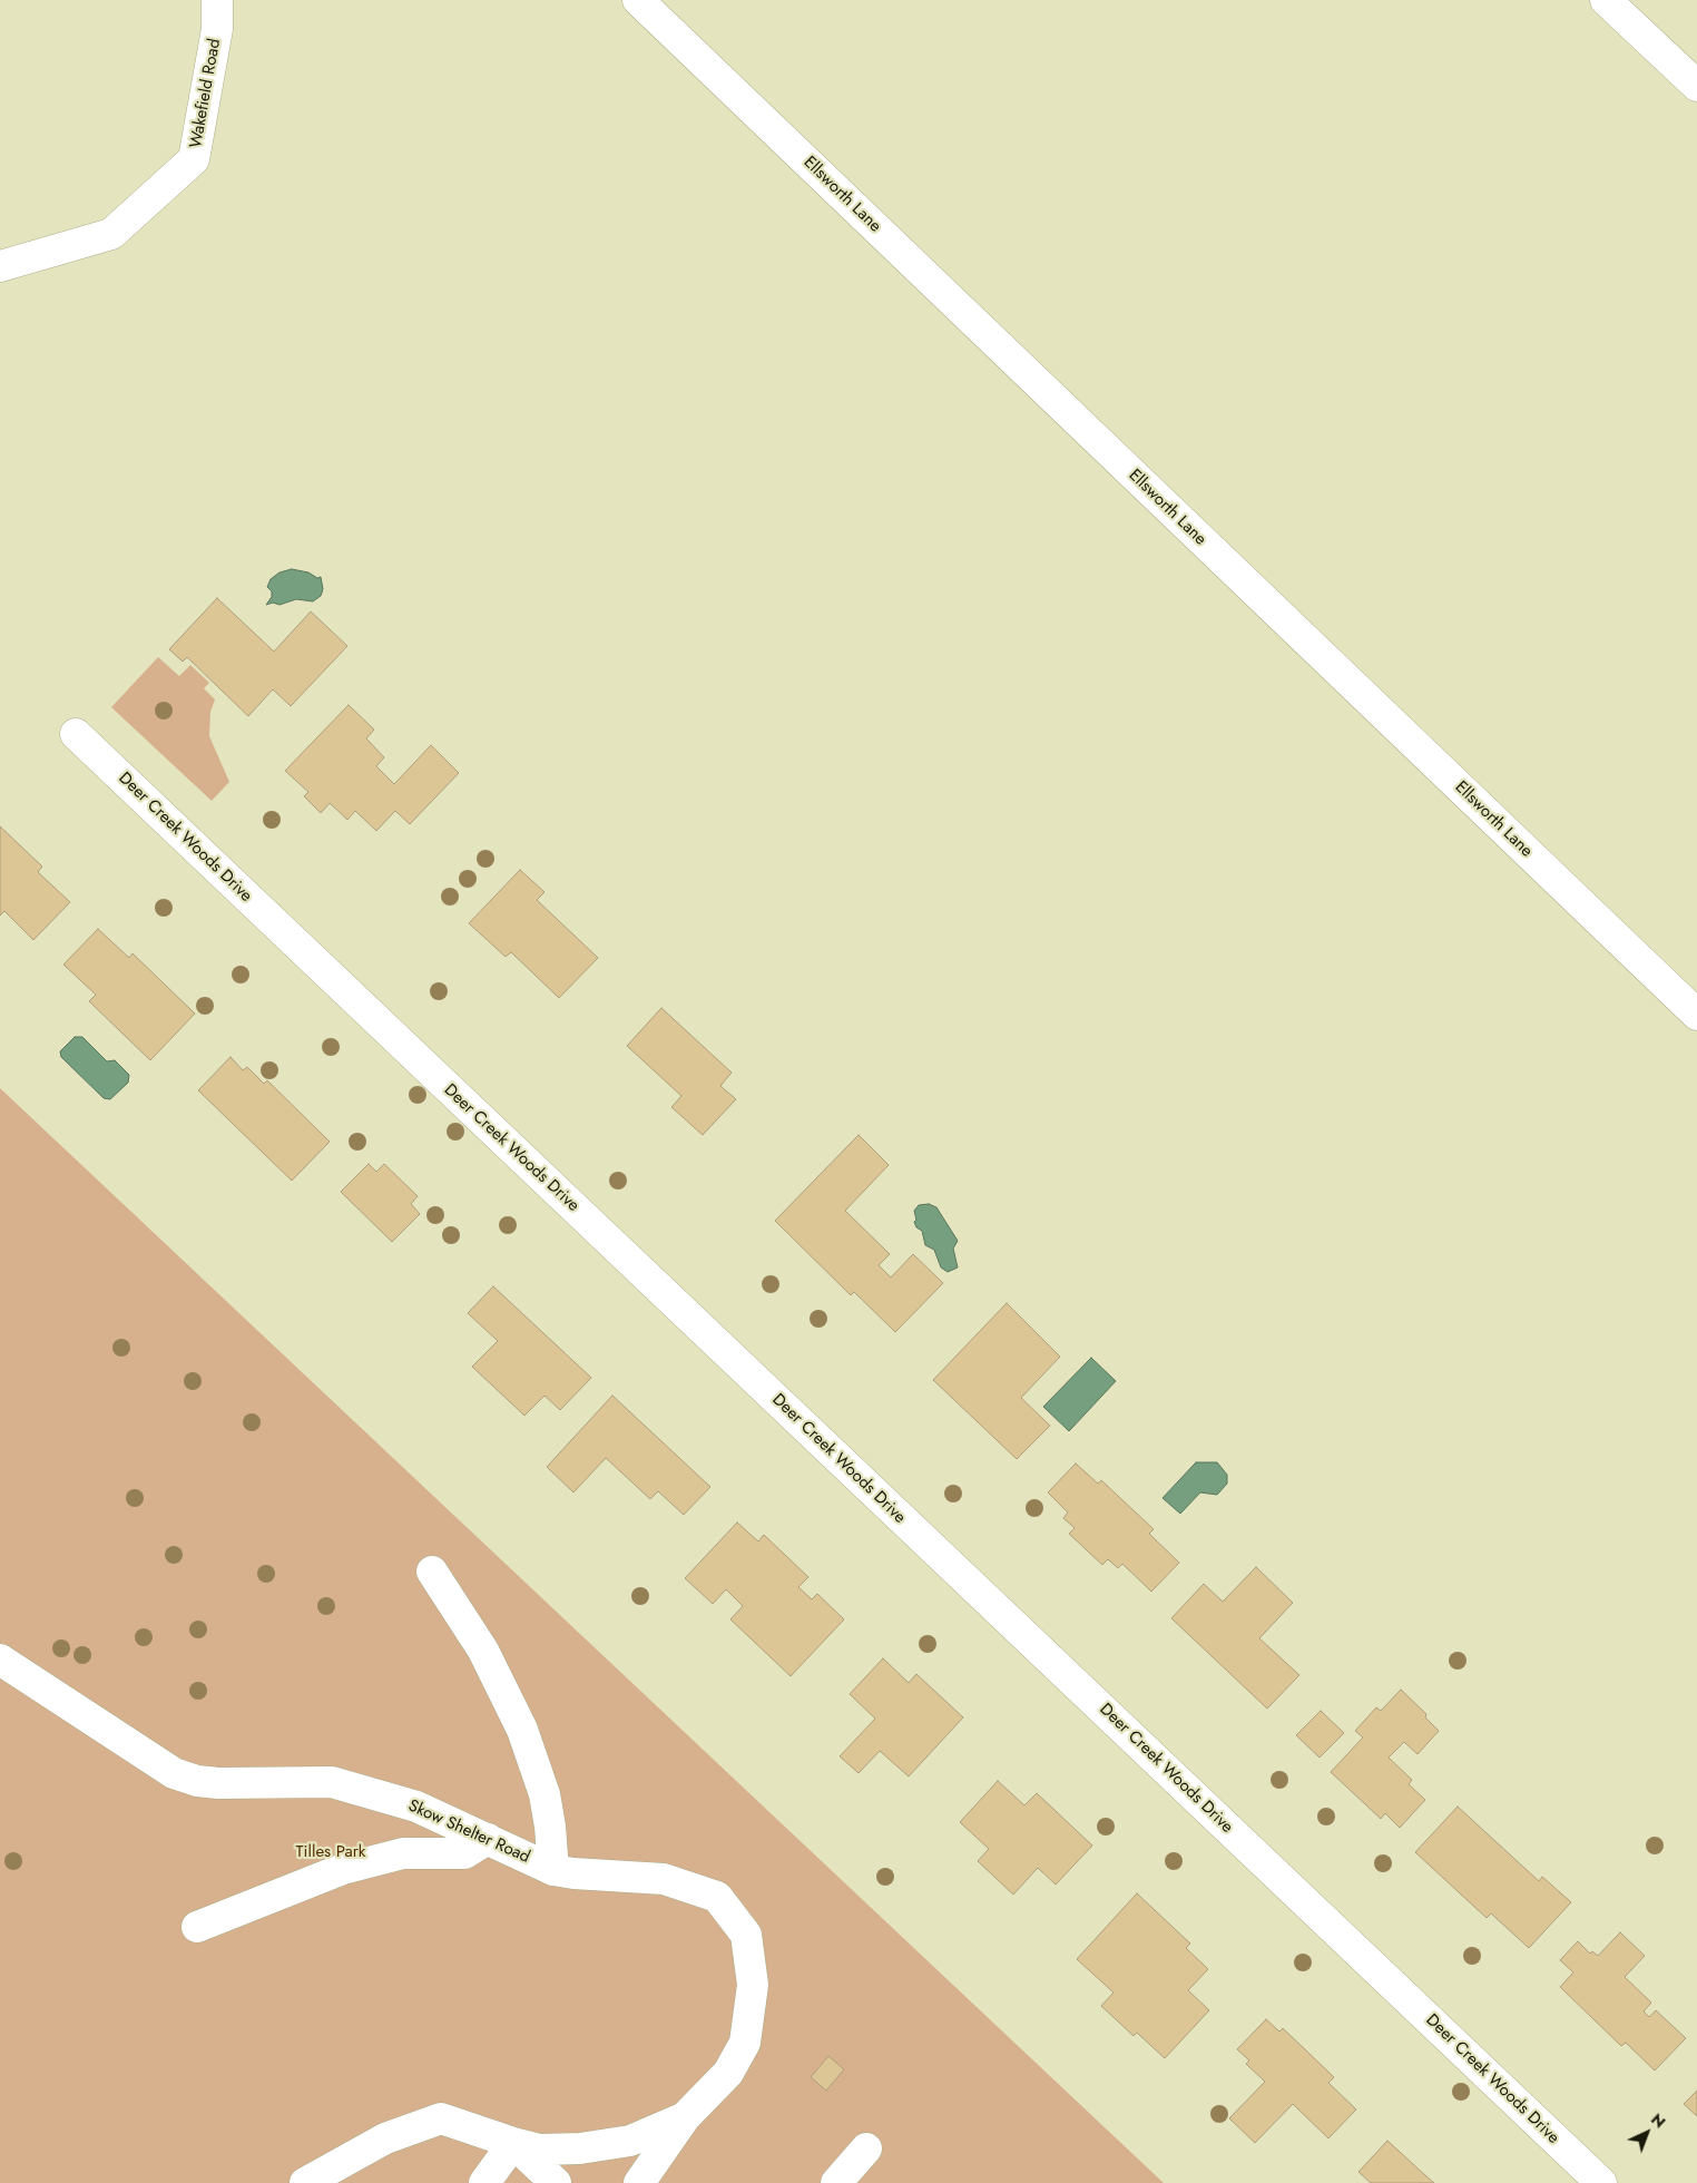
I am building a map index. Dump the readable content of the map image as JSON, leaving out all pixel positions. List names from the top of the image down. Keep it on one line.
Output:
{"streets":{"street":["Wakefield Road","Ellsworth Lane","Deer Creek Woods Drive","Skow Shelter Road"]},"parks":["Tilles Park"],"north":"top right"}
